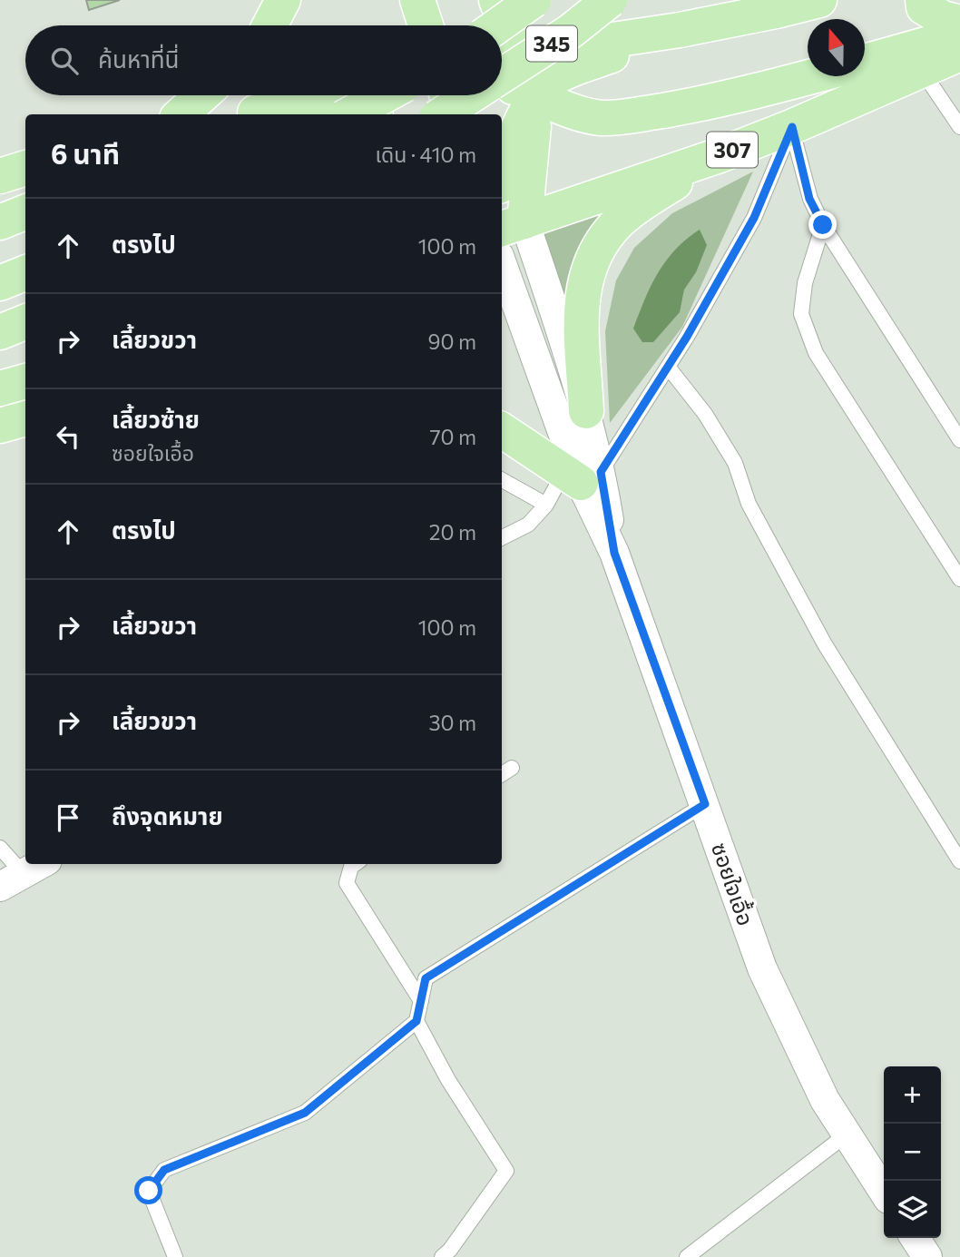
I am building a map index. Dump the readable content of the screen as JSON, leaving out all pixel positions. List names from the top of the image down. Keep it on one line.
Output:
{"streets":{"main road":["345","307"],"street":["ซอยใจเอื้อ"]},"north":"top","page":{"search":"ค้นหาที่นี่","heading":["6 นาที","เดิน · 410 m"],"list":[["ตรงไป","100 m"],["เลี้ยวขวา","90 m"],["เลี้ยวซ้าย","ซอยใจเอื้อ","70 m"],["ตรงไป","20 m"],["เลี้ยวขวา","100 m"],["เลี้ยวขวา","30 m"],"ถึงจุดหมาย"],"map_buttons":["+","−"]}}
